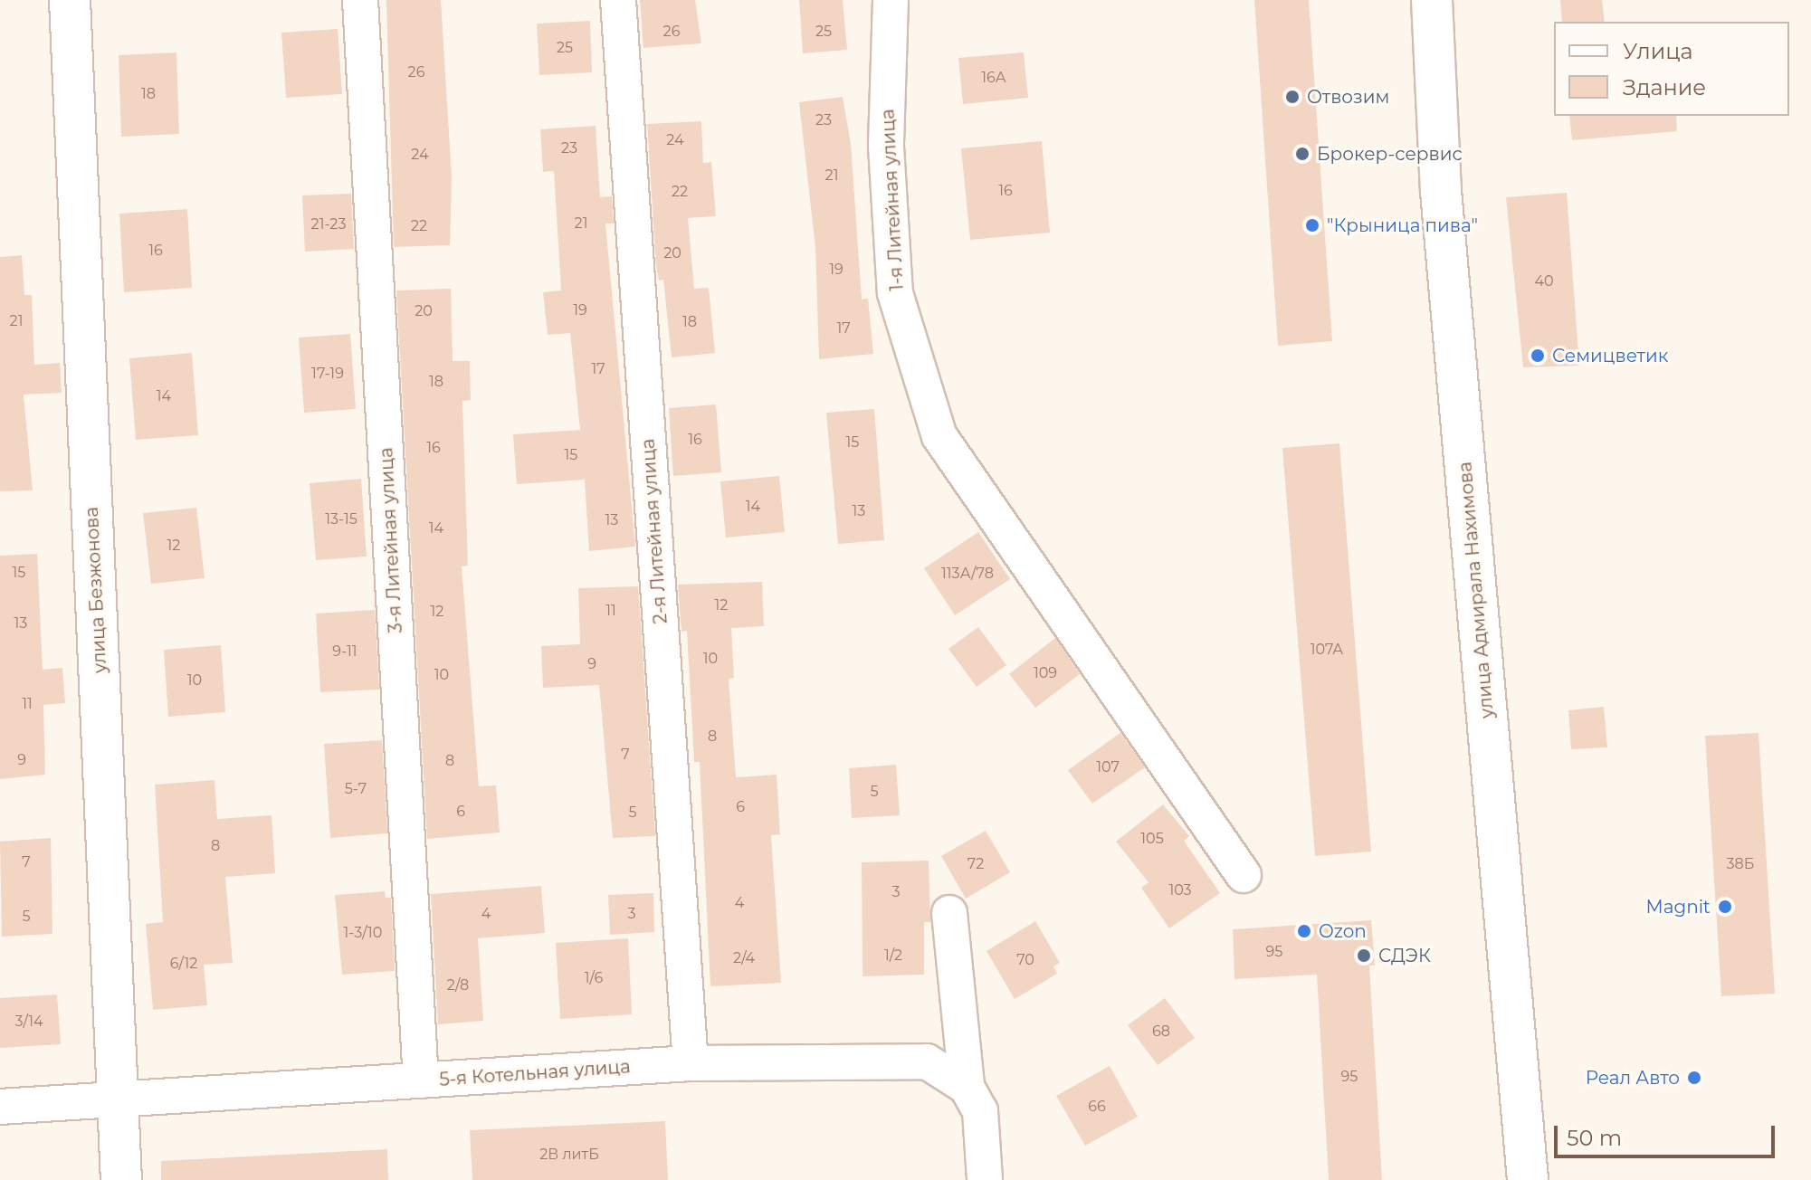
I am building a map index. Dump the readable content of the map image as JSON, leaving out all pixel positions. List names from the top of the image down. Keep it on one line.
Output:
{"streets":{"street":["1-я Литейная улица","2-я Литейная улица","3-я Литейная улица","улица Безжонова","улица Адмирала Нахимова","5-я Котельная улица"]},"crossings":[["2-я Литейная улица","5-я Котельная улица"],["3-я Литейная улица","5-я Котельная улица"],["улица Безжонова","5-я Котельная улица"]],"places":["Отвозим","Брокер-сервис","\"Крыница пива\"","Семицветик","Magnit","Ozon","СДЭК","Реал Авто"],"house_numbers":["26","25","25","26","16А","18","23","24","23","24","21","16","22","21","21-23","22","16","20","19","40","19","20","21","18","17","17","17-19","18","14","16","15","16","15","14","13","13-15","13","14","12","15","113А/78","12","11","12","13","107А","9-11","10","9","109","10","10","11","8","7","9","8","107","5-7","5","6","6","5","105","8","7","72","38Б","103","3","4","4","3","5","1-3/10","95","1/2","2/4","70","6/12","1/6","2/8","3/14","68","95","66","2В литБ"],"legend":["Улица","Здание"],"scale_bar":"50 m"}
